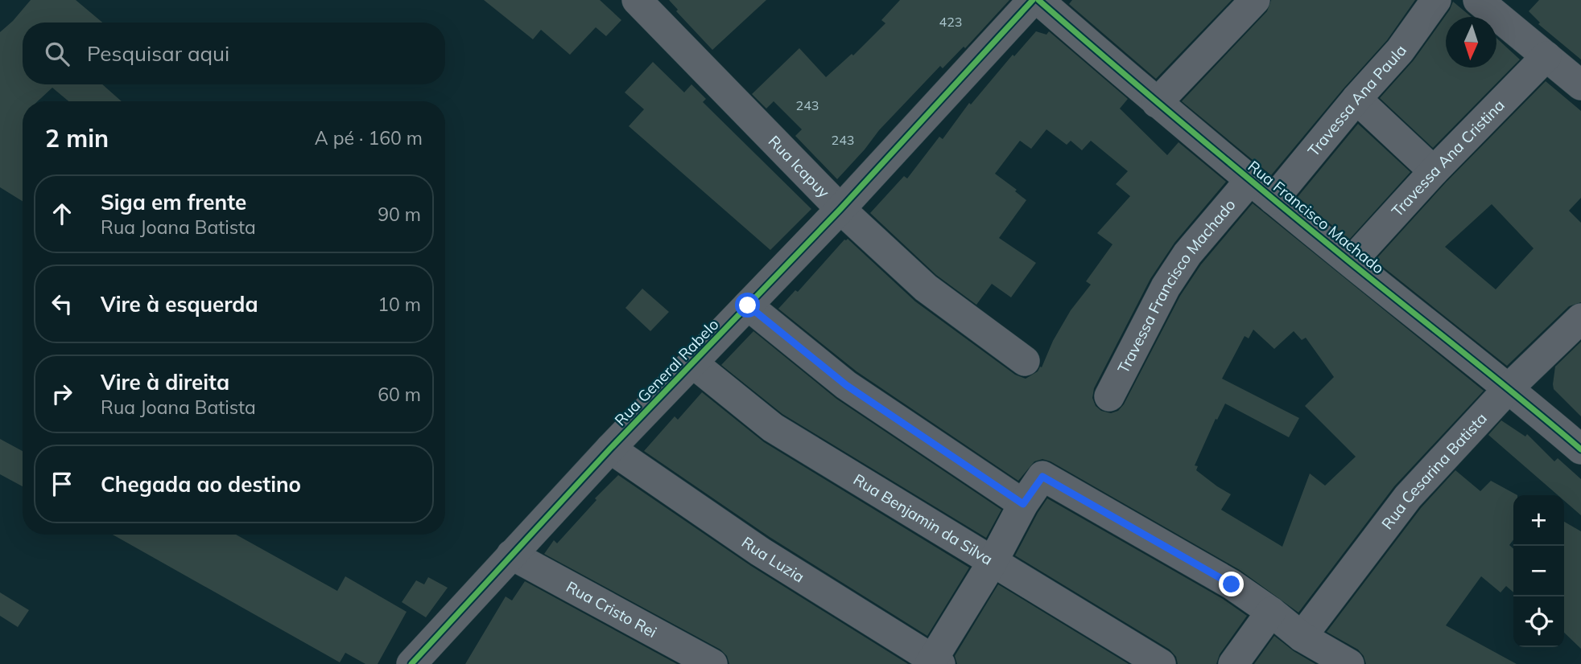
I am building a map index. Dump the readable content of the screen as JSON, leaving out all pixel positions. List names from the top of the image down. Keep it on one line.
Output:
{"streets":{"street":["Travessa Ana Paula","Travessa Ana Cristina","Rua Icapuy","Rua Francisco Machado","Travessa Francisco Machado","Rua General Rabelo","Rua Cesarina Batista","Rua Benjamin da Silva","Rua Luzia","Rua Cristo Rei"]},"crossings":[["Travessa Ana Paula","Rua Francisco Machado"],["Travessa Ana Cristina","Rua Francisco Machado"],["Rua Icapuy","Rua General Rabelo"],["Rua Francisco Machado","Travessa Francisco Machado"],["Rua Francisco Machado","Rua Cesarina Batista"],["Rua General Rabelo","Rua Benjamin da Silva"],["Rua General Rabelo","Rua Luzia"],["Rua General Rabelo","Rua Cristo Rei"]],"house_numbers":["423","243","243"],"north":"bottom","page":{"search":"Pesquisar aqui","heading":["2 min","A pé · 160 m"],"list":[["Siga em frente","Rua Joana Batista","90 m"],["Vire à esquerda","10 m"],["Vire à direita","Rua Joana Batista","60 m"],"Chegada ao destino"],"map_buttons":["+","−"]}}
